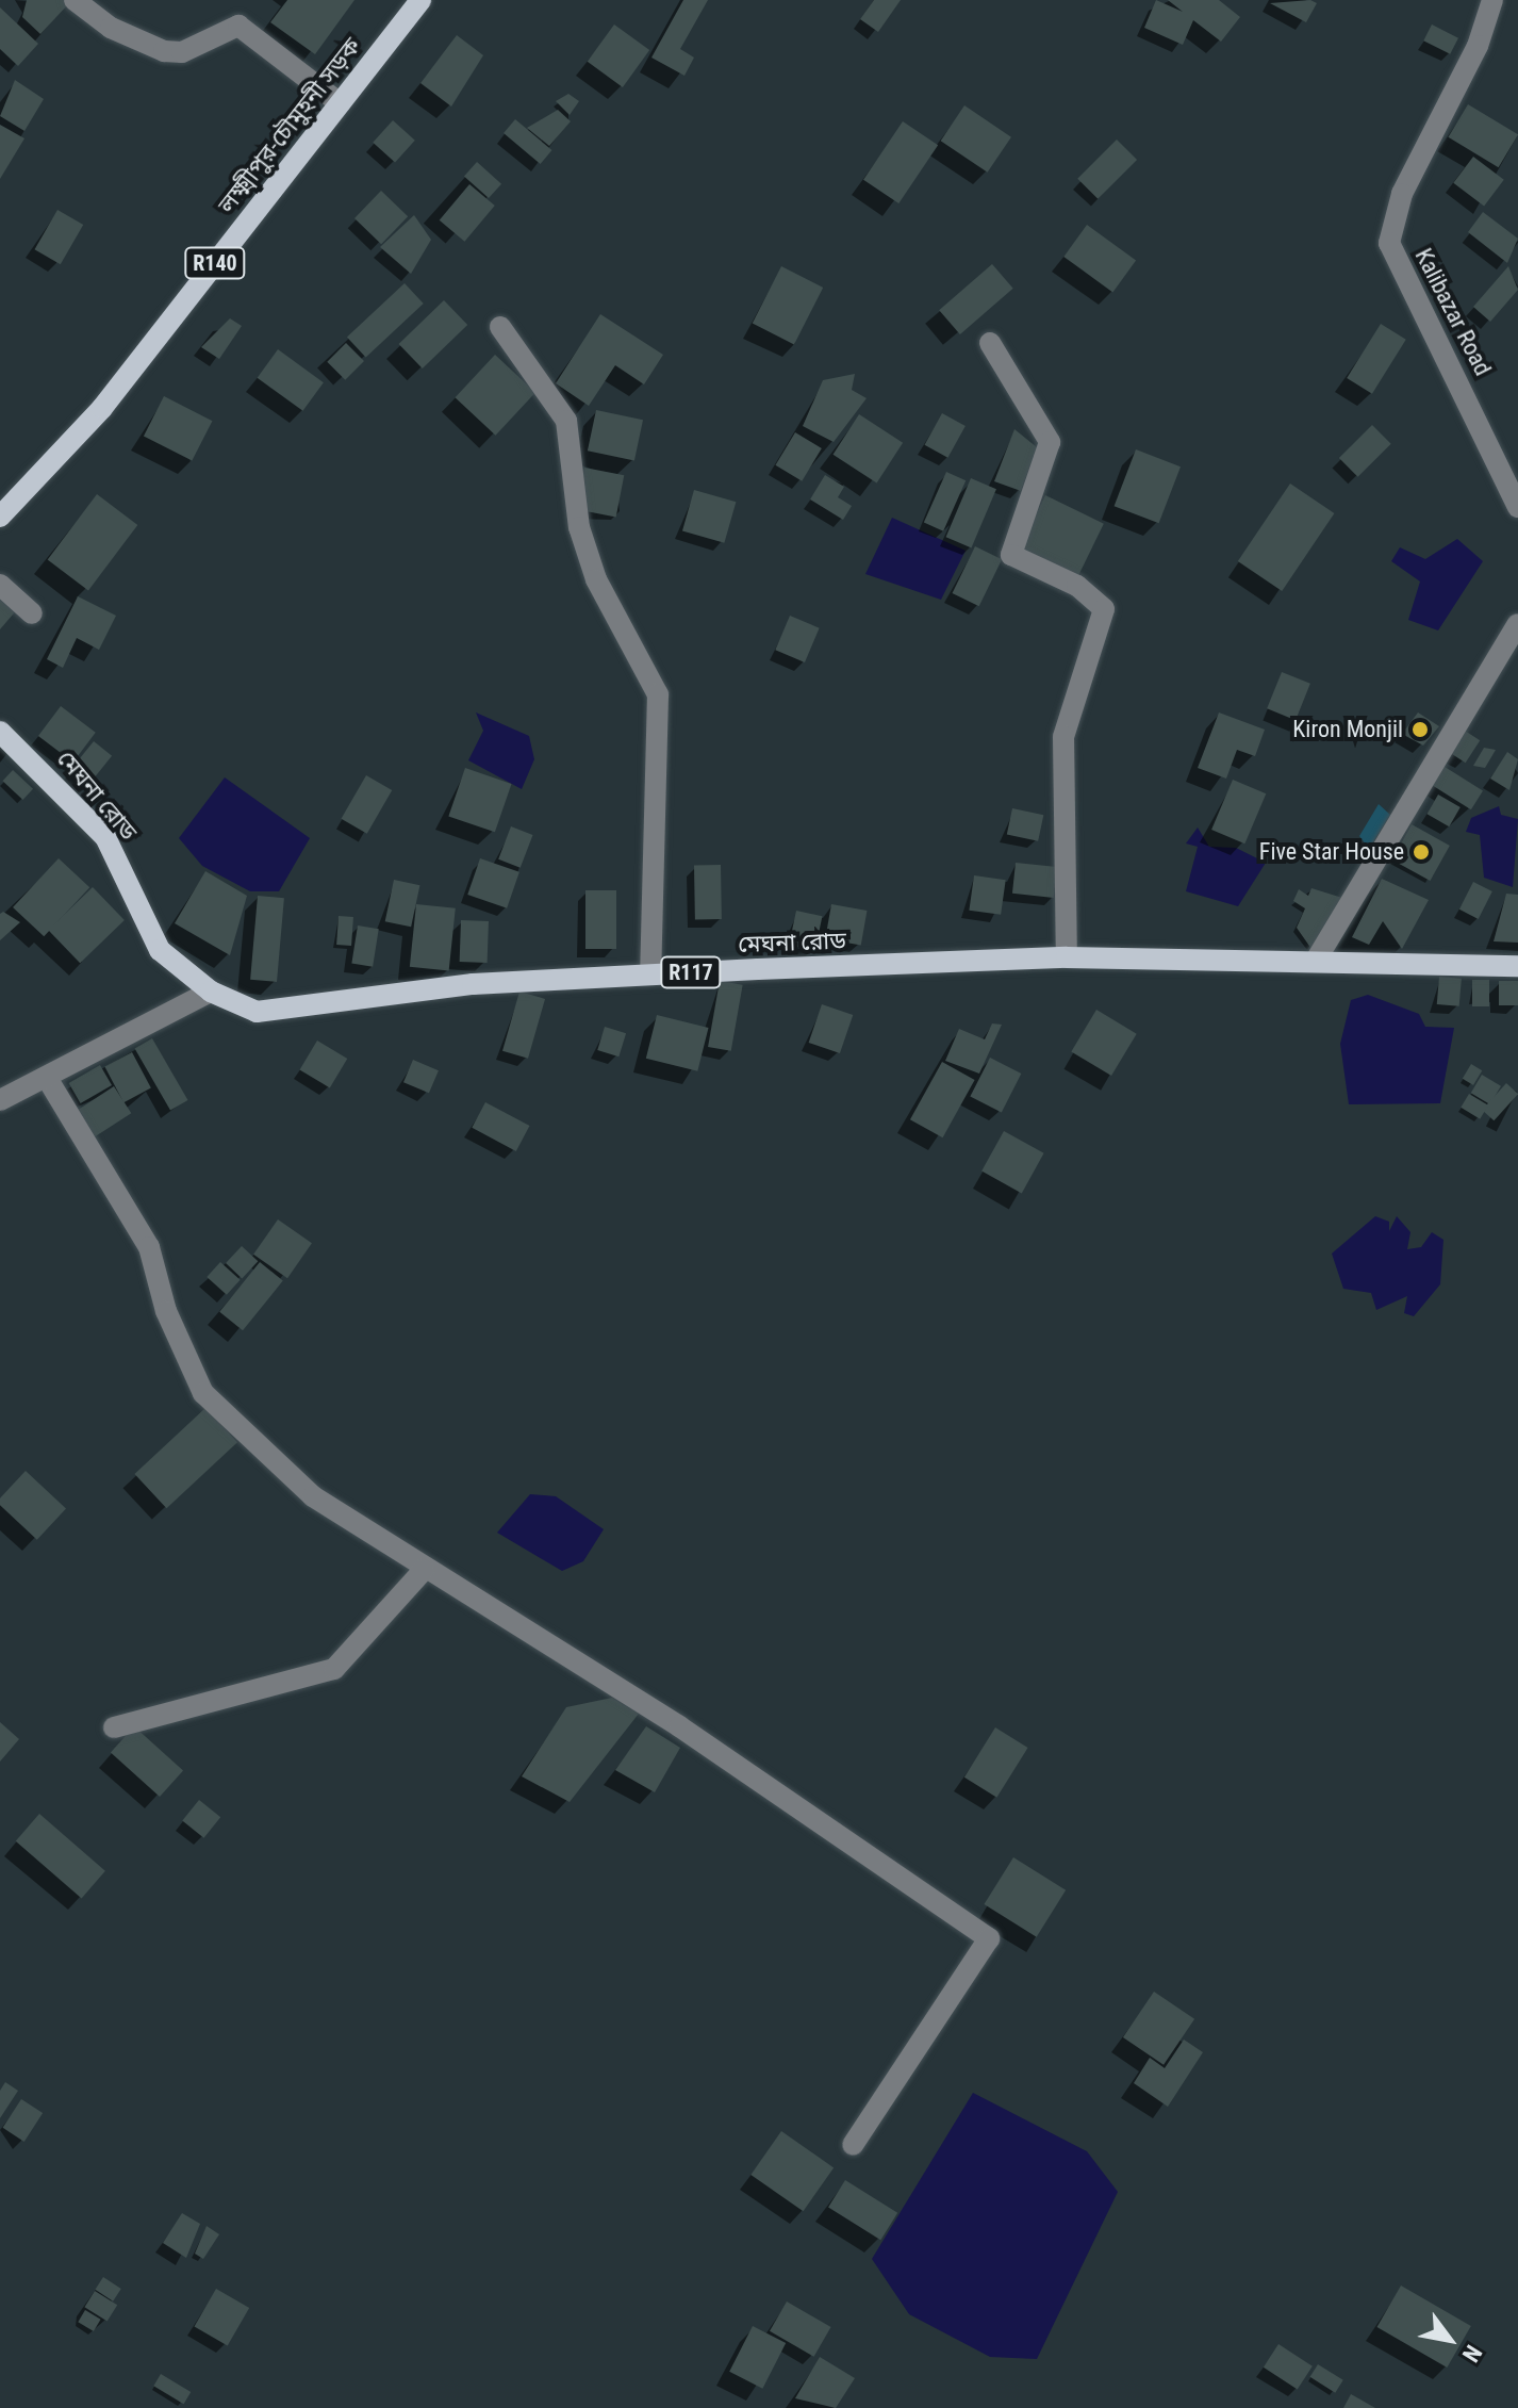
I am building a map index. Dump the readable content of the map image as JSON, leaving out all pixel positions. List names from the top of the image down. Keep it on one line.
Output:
{"streets":{"main road":["লক্ষ্মীপুর-চৌমুহনী সড়ক","R140","মেঘনা রোড","R117"],"street":["Kalibazar Road"]},"places":["Kiron Monjil","Five Star House"],"north":"bottom right"}
